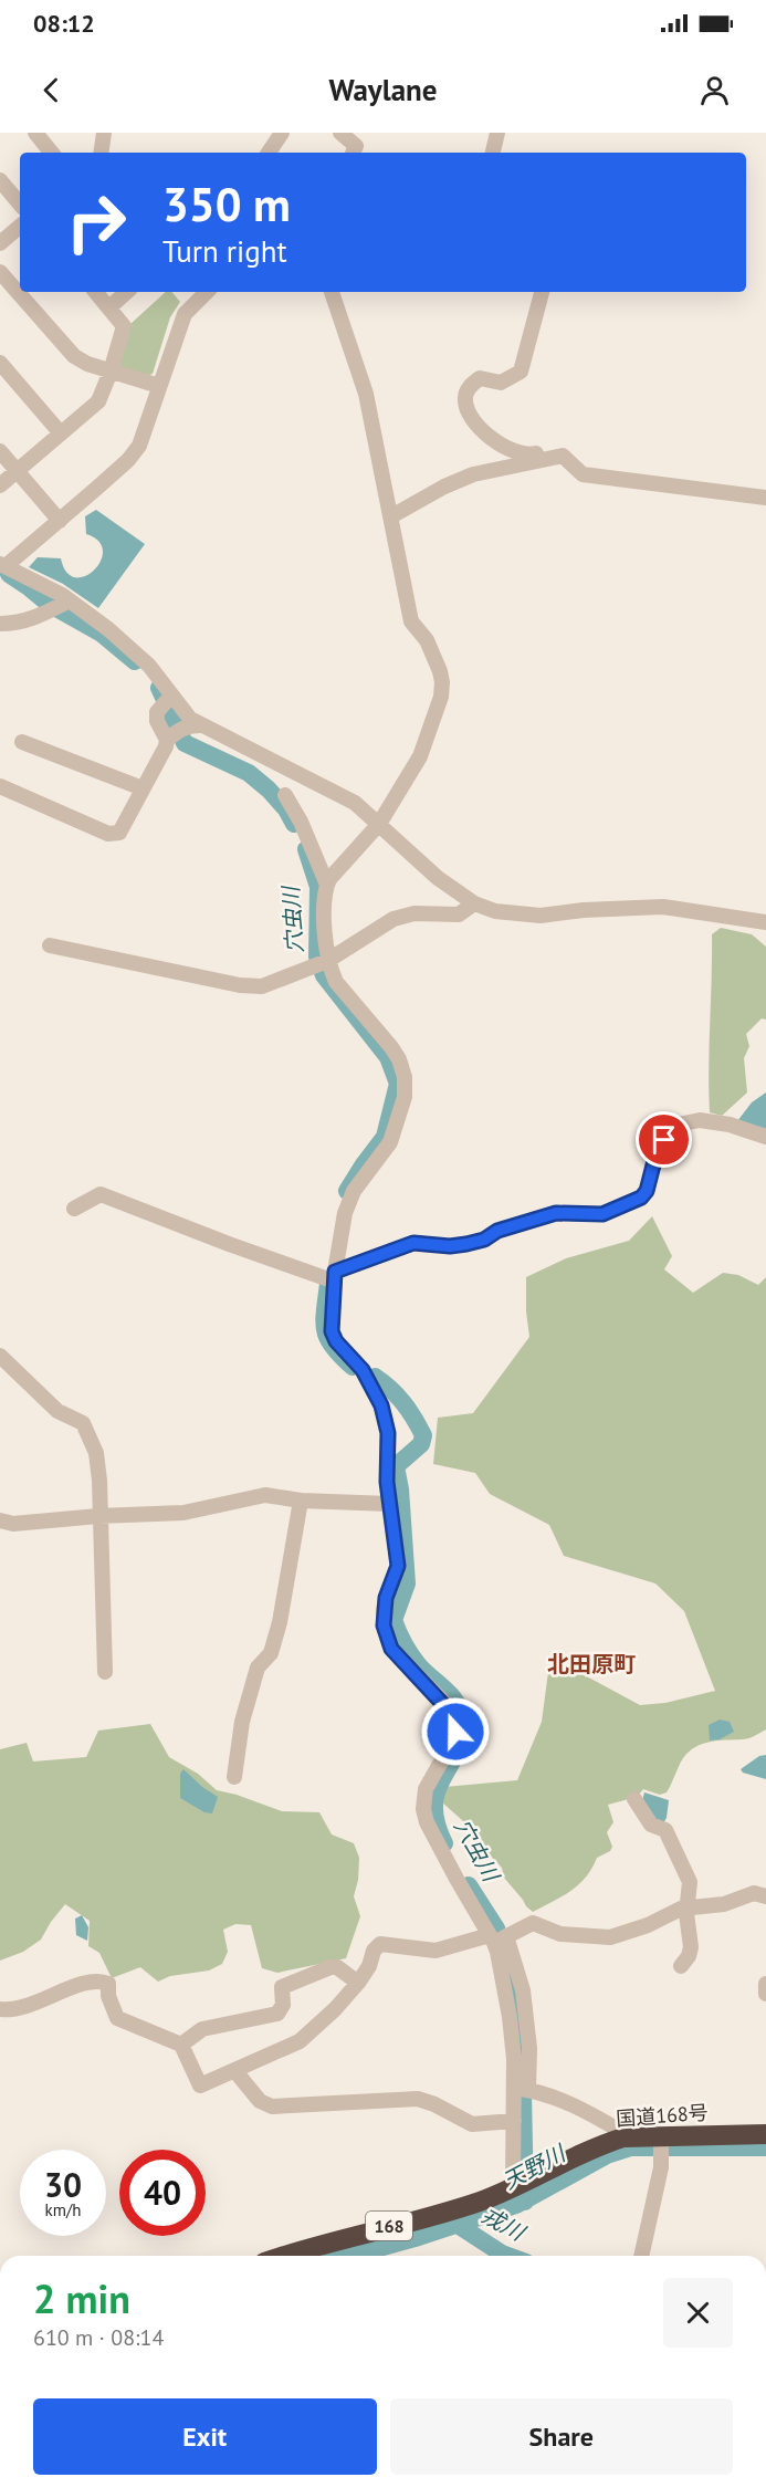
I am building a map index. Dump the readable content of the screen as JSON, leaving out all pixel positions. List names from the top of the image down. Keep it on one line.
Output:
{"streets":{"highway":["国道168号","168"]},"districts":["北田原町"],"water":["穴虫川","天野川","戎川"],"page":{"status":"08:12","header":"Waylane","turn":["350 m","Turn right"],"speed":"30 km/h","limit":"40","heading":["2 min","610 m · 08:14"],"buttons":["Exit","Share"]}}
